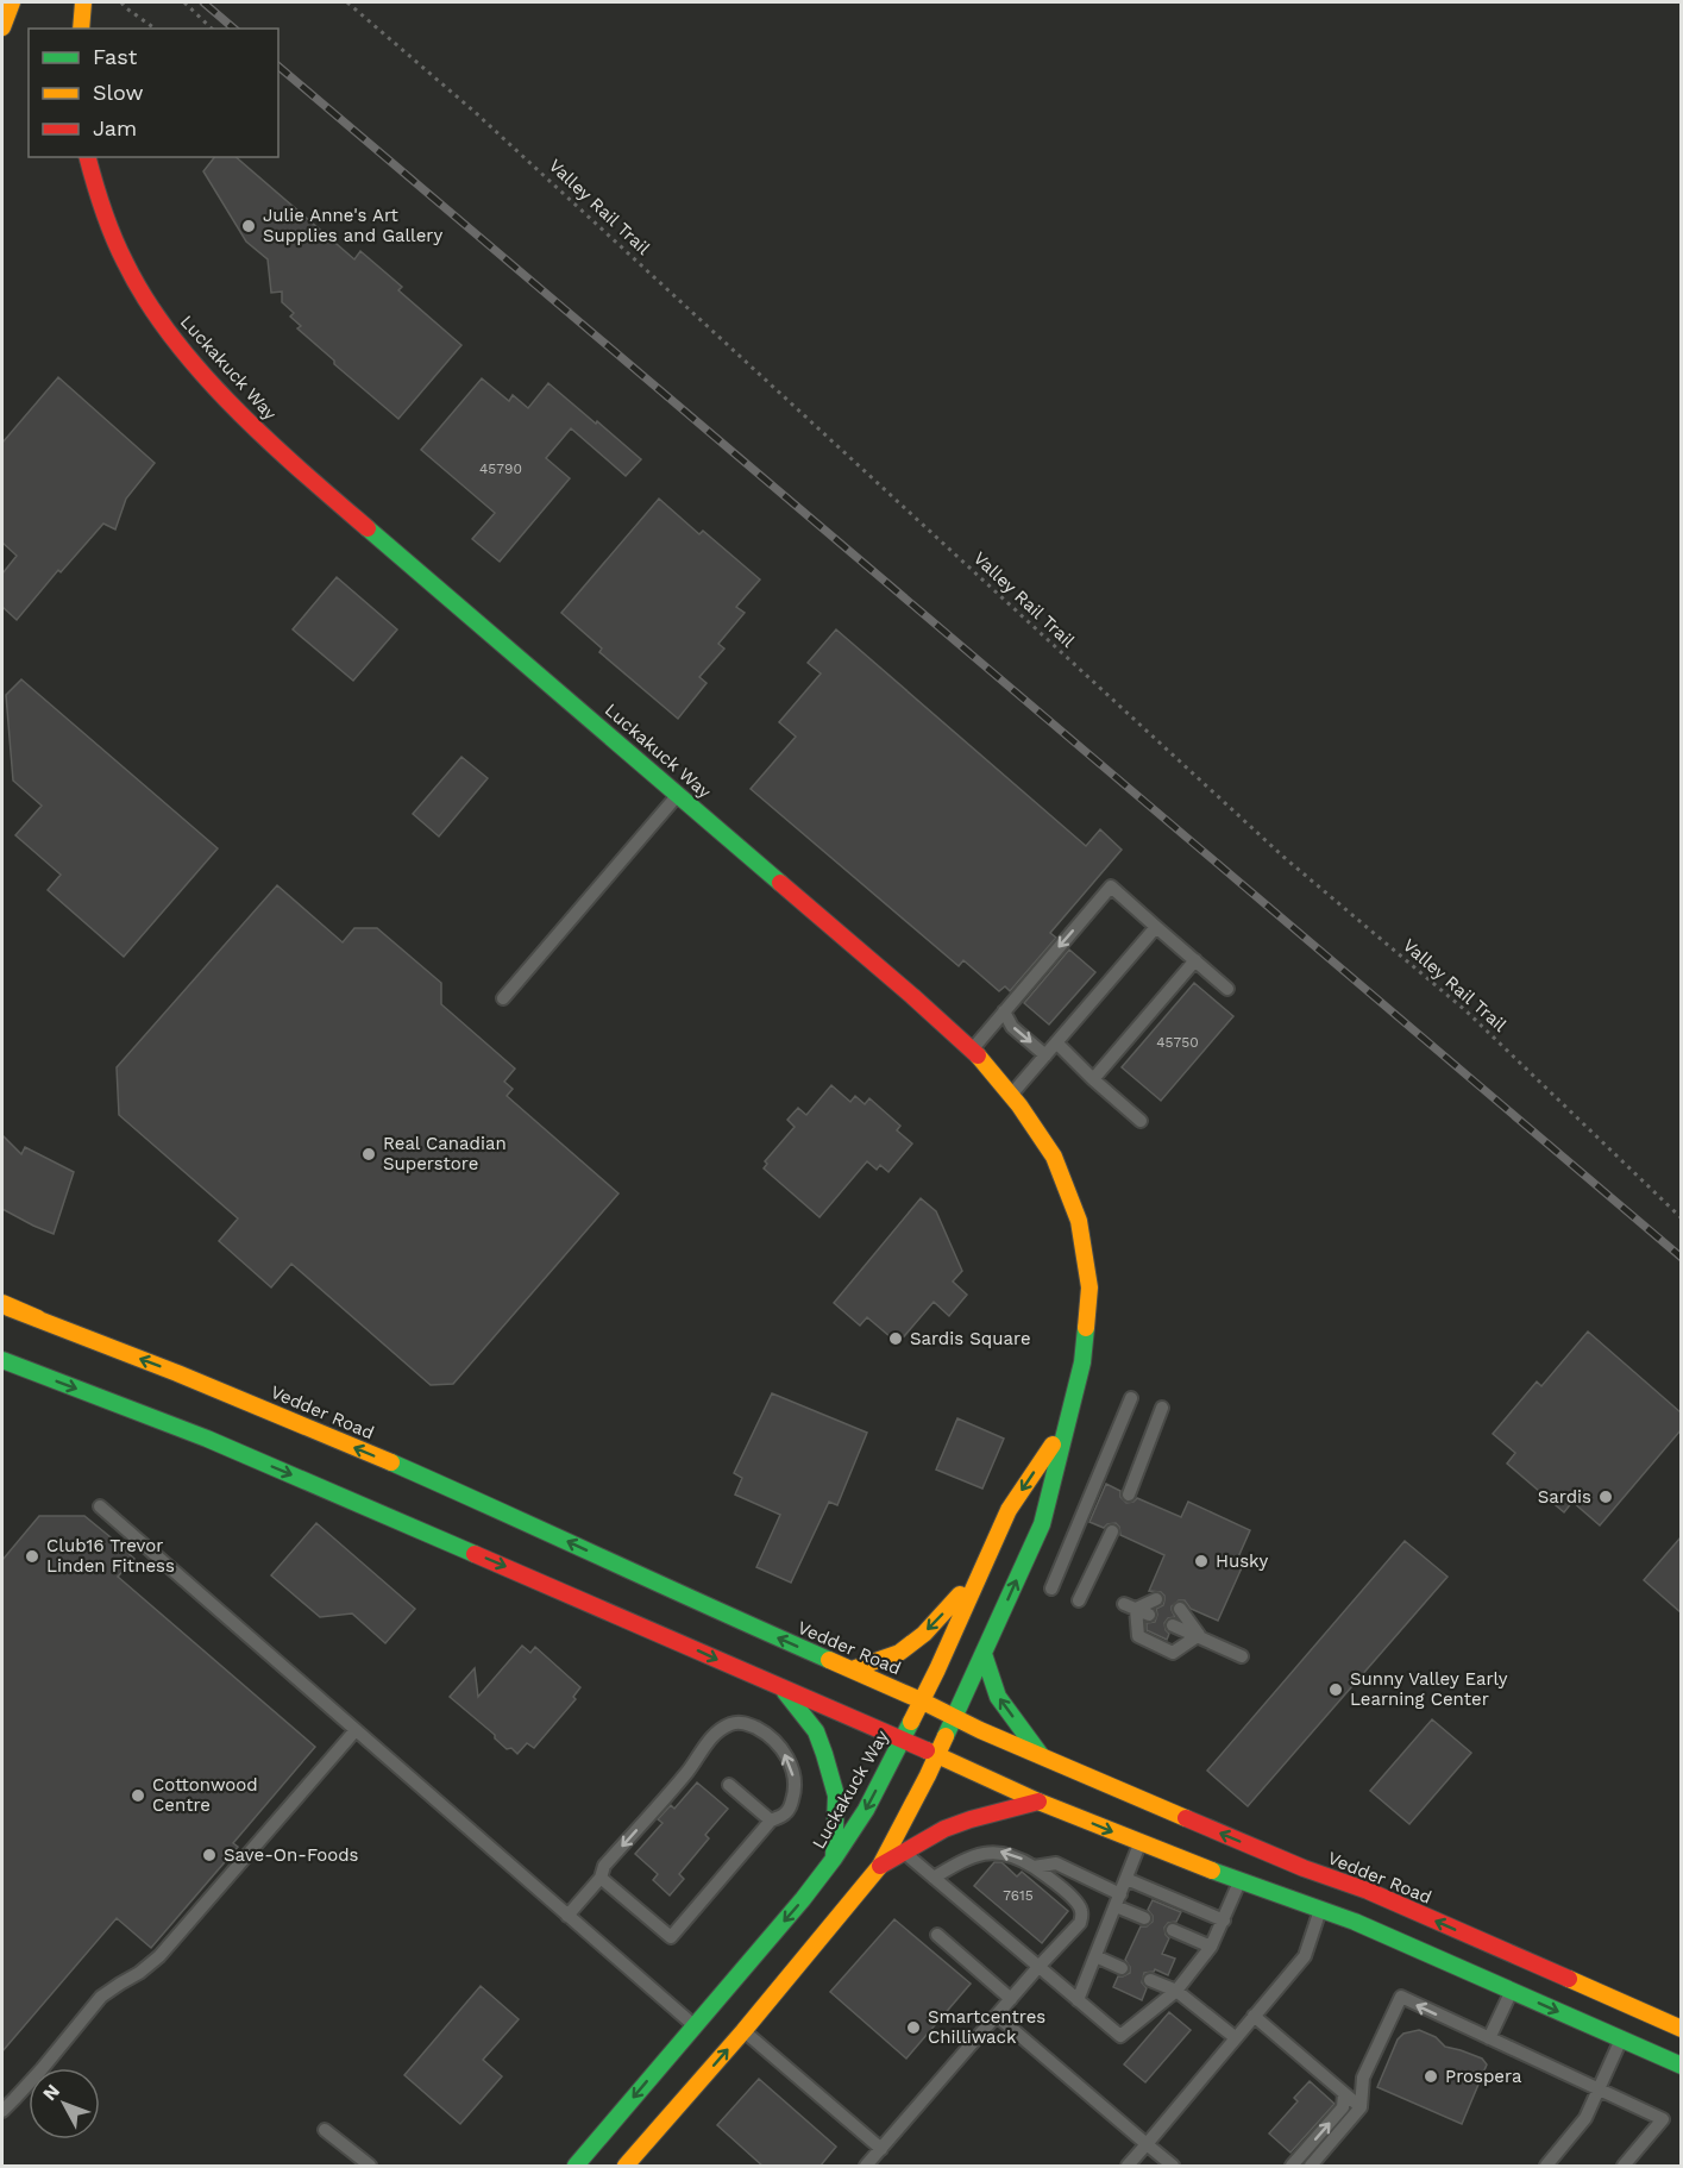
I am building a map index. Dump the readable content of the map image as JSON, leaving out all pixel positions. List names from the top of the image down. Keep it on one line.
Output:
{"streets":{"main road":["Luckakuck Way","Vedder Road"],"path":["Valley Rail Trail"]},"crossings":[["Luckakuck Way","Vedder Road"]],"places":["Julie Anne's Art Supplies and Gallery","Real Canadian Superstore","Sardis Square","Sardis","Club16 Trevor Linden Fitness","Husky","Sunny Valley Early Learning Center","Cottonwood Centre","Save-On-Foods","Smartcentres Chilliwack","Prospera"],"house_numbers":["45790","45750","7615"],"legend":["Fast","Slow","Jam"],"north":"top left"}
